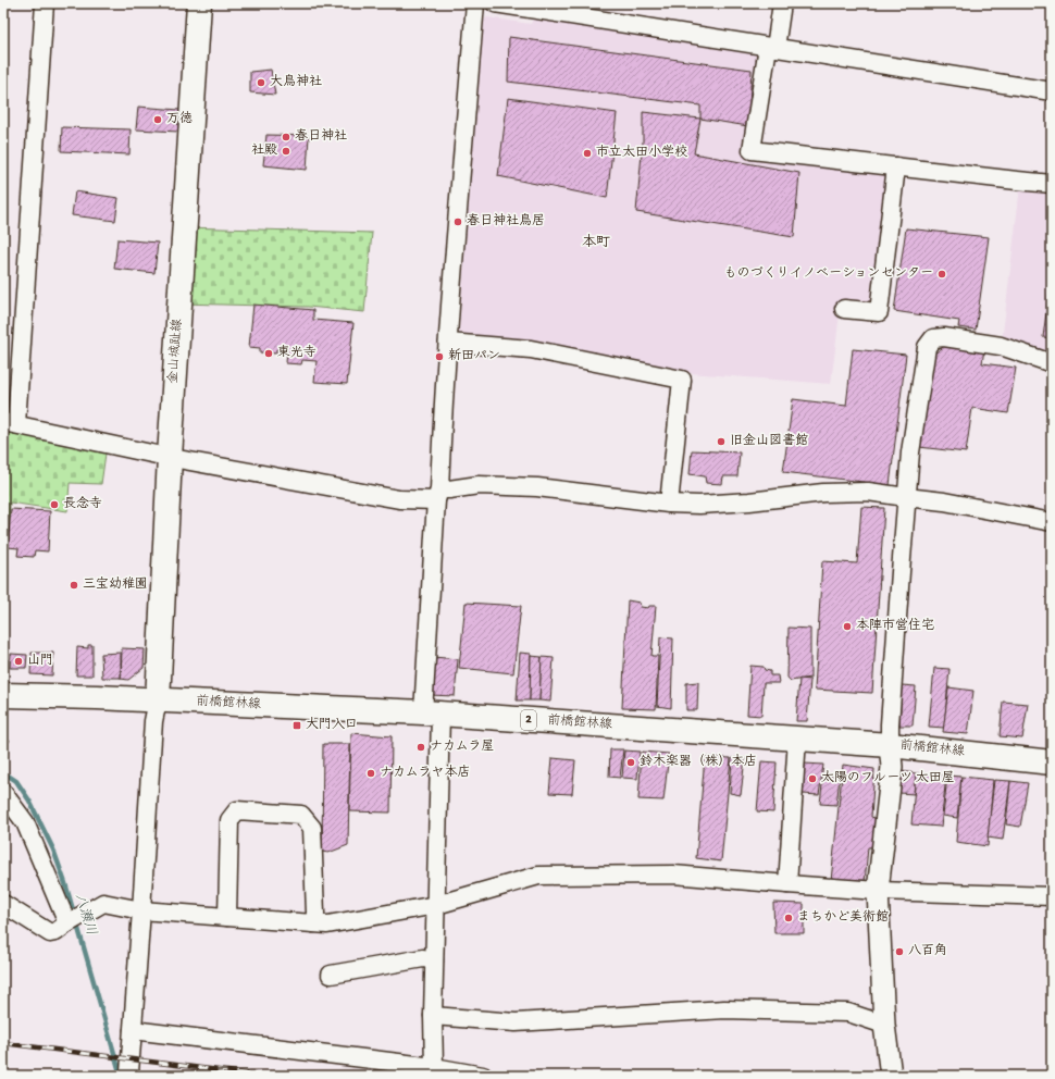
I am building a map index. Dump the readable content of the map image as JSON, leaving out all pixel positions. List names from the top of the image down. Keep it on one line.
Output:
{"streets":{"main road":["金山城趾線","前橋館林線","2"]},"crossings":[["金山城趾線","前橋館林線"]],"districts":["本町"],"water":["八瀬川"],"places":{"other":["大鳥神社","万徳","春日神社","社殿","市立太田小学校","春日神社鳥居","ものづくりイノベーションセンター","東光寺","新田パン","旧金山図書館","長念寺","三宝幼稚園","本陣市営住宅","山門","ナカムラ屋","鈴木楽器（株）本店","ナカムラヤ本店","太陽のフルーツ 太田屋","まちかど美術館","八百角"],"transit":["大門入口"]}}
